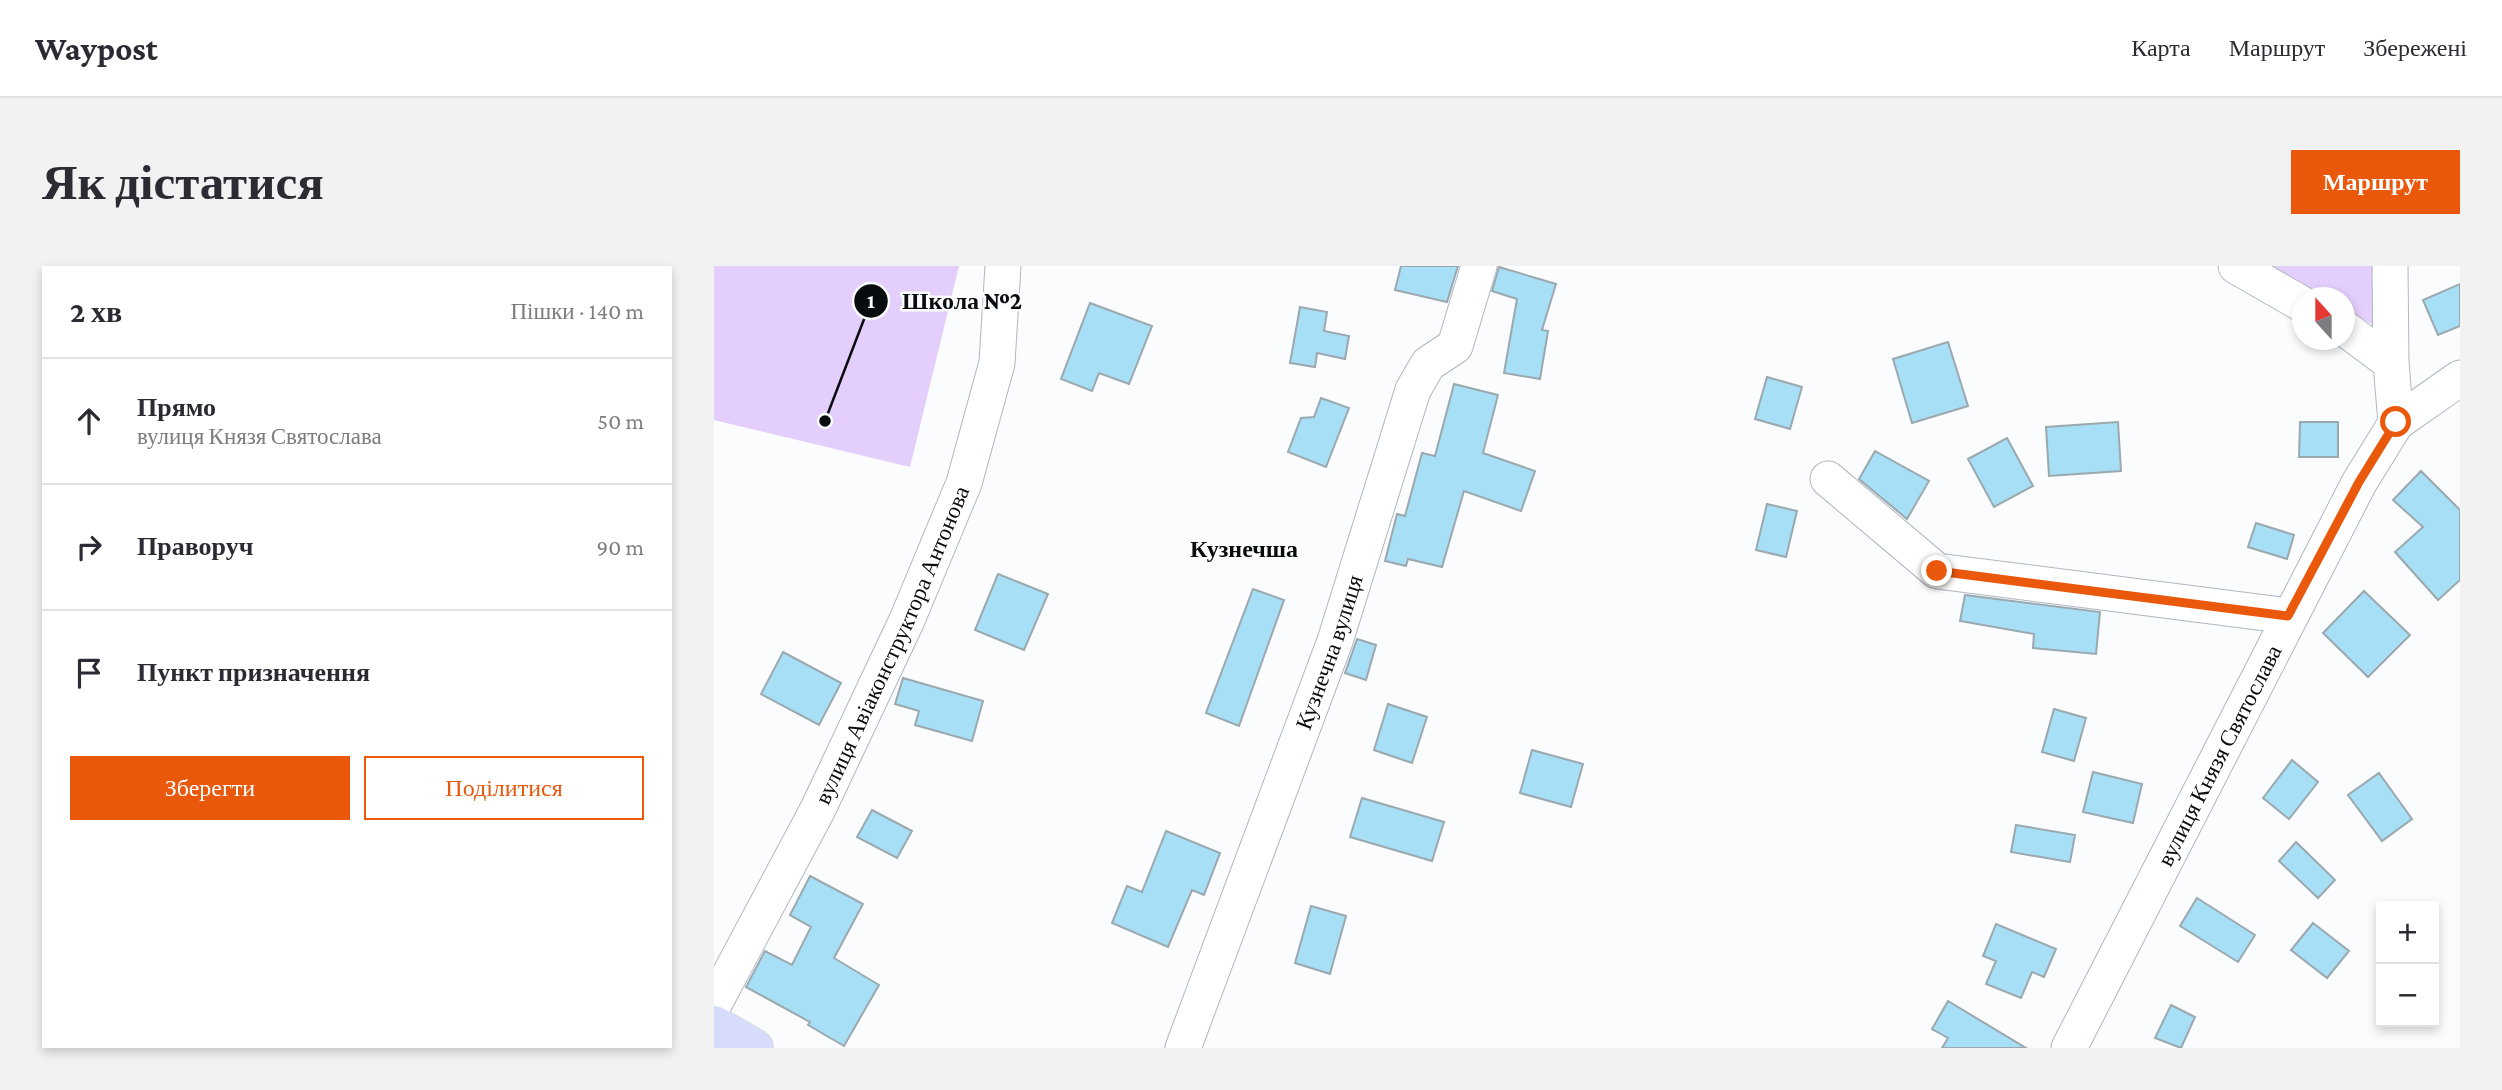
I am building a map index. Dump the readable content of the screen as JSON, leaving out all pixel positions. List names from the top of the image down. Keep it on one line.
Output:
{"streets":{"street":["вулиця Авіаконструктора Антонова","Кузнечна вулиця","вулиця Князя Святослава"]},"districts":["Кузнечша"],"places":["Школа №2"],"north":"top","page":{"header":"Waypost","nav":["Карта","Маршрут","Збережені"],"buttons":["Маршрут",["Зберегти","Поділитися"]],"title":"Як дістатися","heading":["2 хв","Пішки · 140 m"],"list":[["Прямо","вулиця Князя Святослава","50 m"],["Праворуч","90 m"],"Пункт призначення"],"map_buttons":["+","−"]}}
